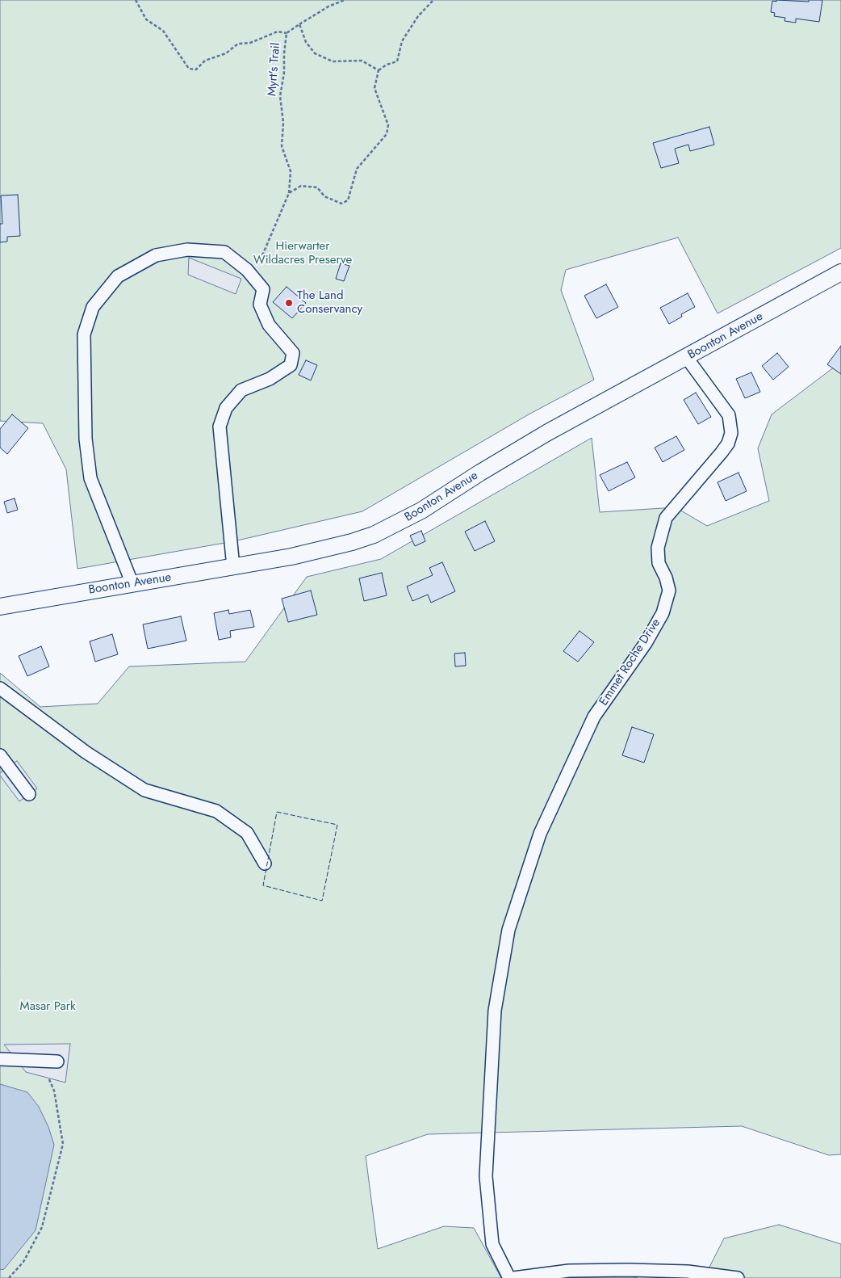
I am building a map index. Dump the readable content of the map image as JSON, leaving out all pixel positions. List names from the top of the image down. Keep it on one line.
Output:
{"streets":{"main road":["Boonton Avenue"],"street":["Emmet Roche Drive"],"path":["Myrt's Trail"]},"crossings":[["Boonton Avenue","Emmet Roche Drive"]],"parks":["Hierwarter Wildacres Preserve","Masar Park"],"places":["The Land Conservancy"]}
